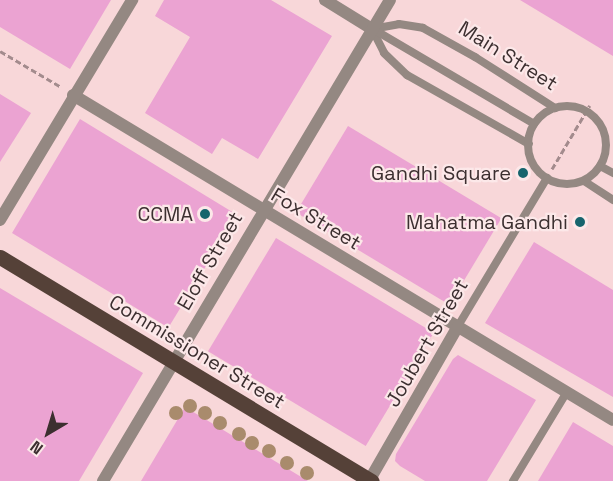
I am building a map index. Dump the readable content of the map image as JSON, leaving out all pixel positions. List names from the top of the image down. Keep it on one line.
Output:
{"streets":{"main road":["Commissioner Street"],"street":["Fox Street","Eloff Street","Joubert Street"],"lane":["Main Street"]},"crossings":[["Main Street","Eloff Street"],["Fox Street","Eloff Street"],["Fox Street","Joubert Street"],["Eloff Street","Commissioner Street"],["Joubert Street","Commissioner Street"]],"places":["Gandhi Square","CCMA","Mahatma Gandhi"],"north":"bottom left"}
